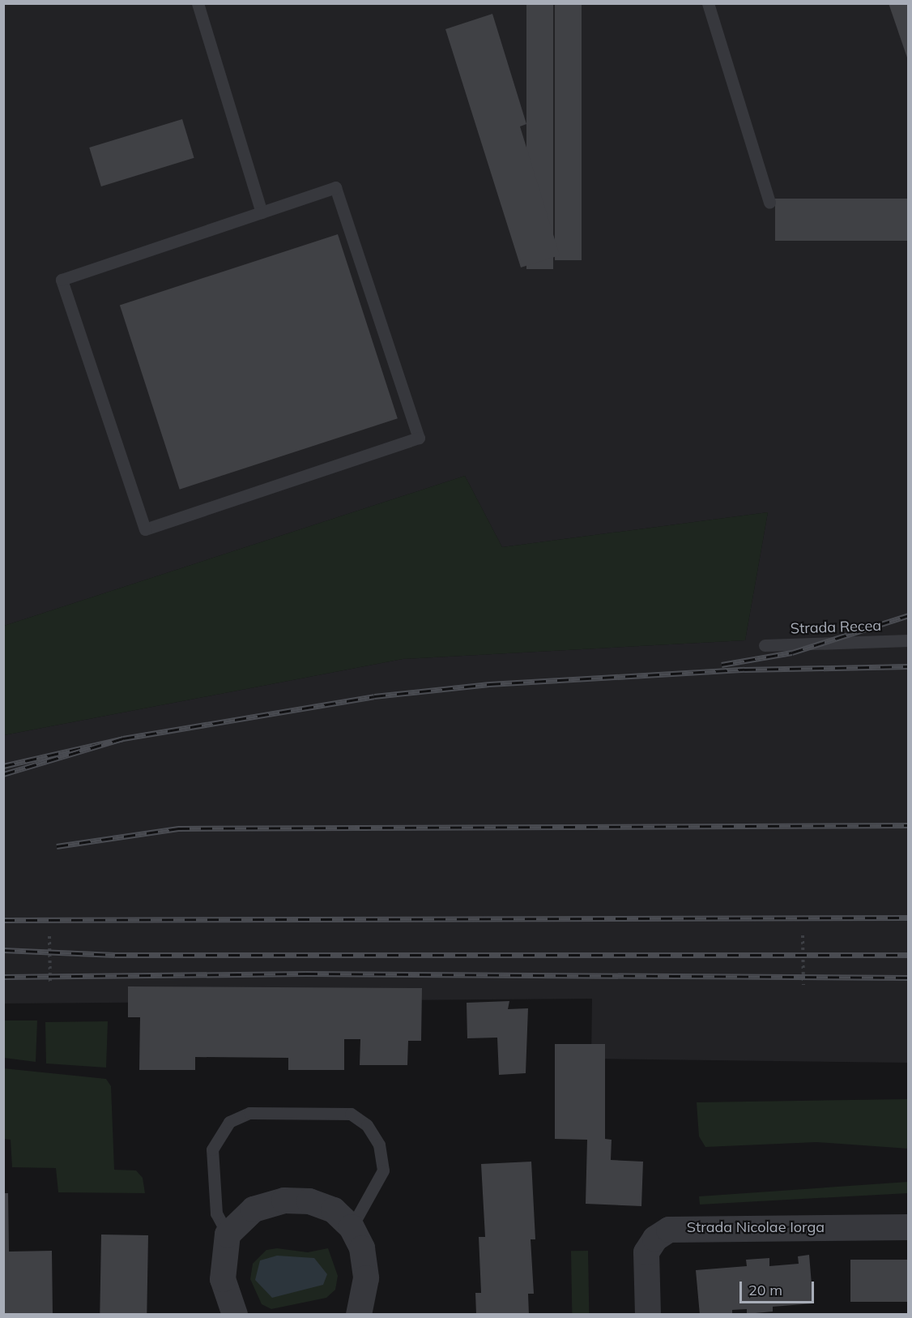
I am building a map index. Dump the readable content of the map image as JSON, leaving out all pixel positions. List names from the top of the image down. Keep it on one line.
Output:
{"streets":{"street":["Strada Nicolae Iorga"],"lane":["Strada Recea"]},"scale_bar":"20 m"}
